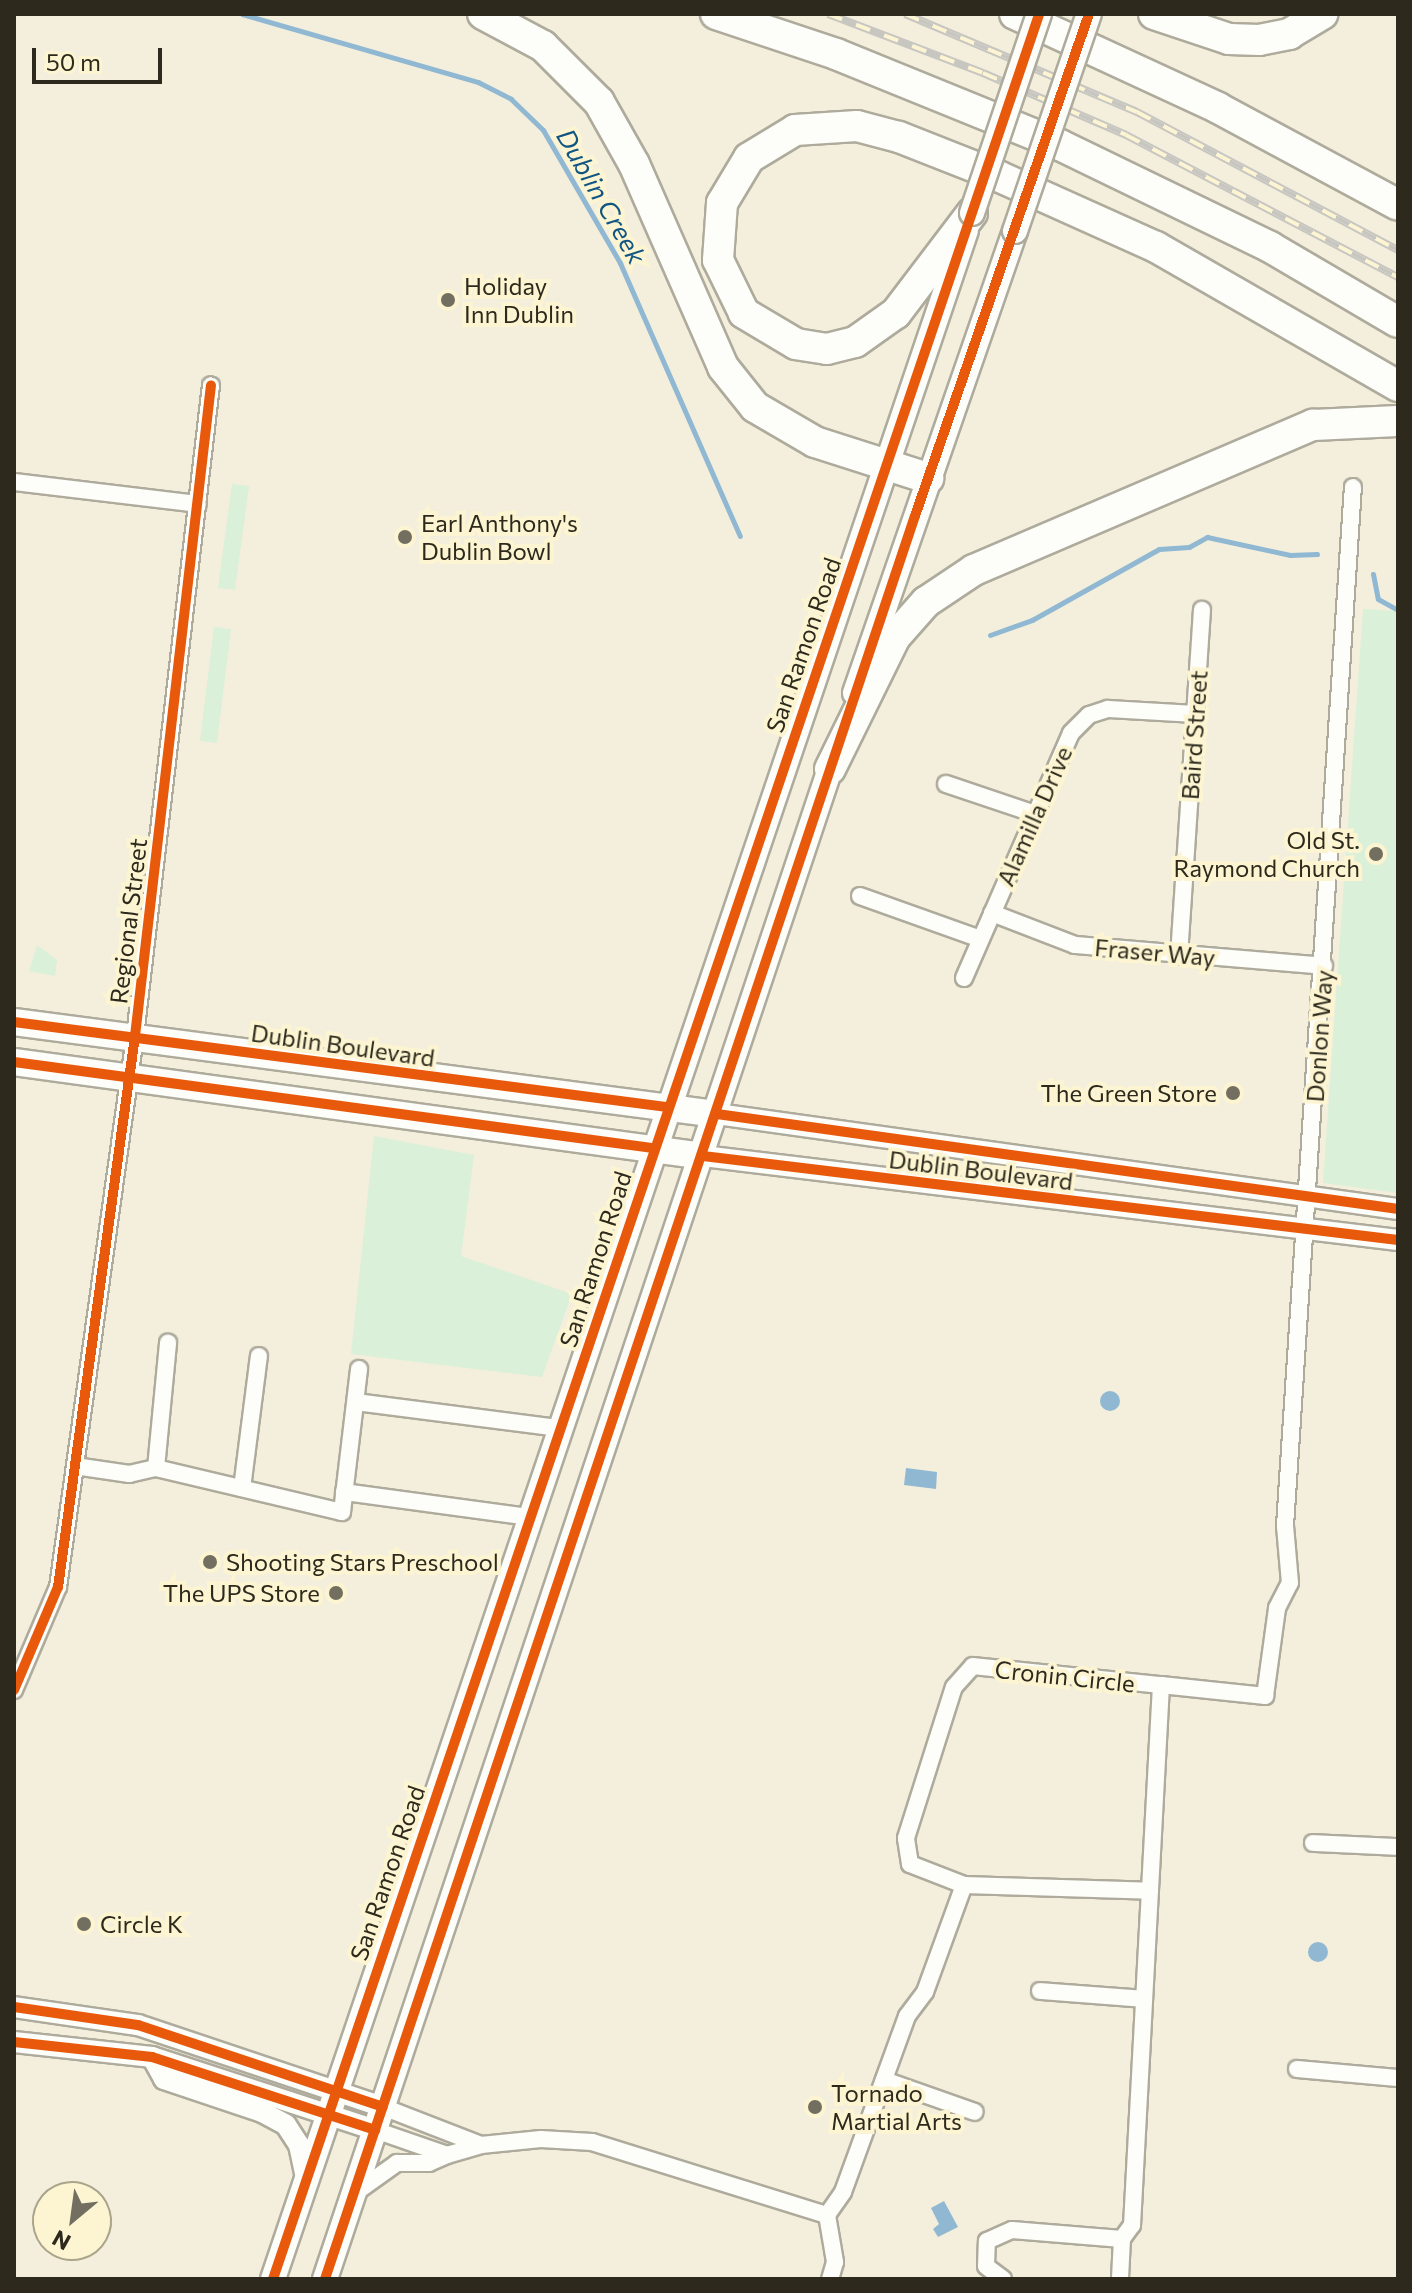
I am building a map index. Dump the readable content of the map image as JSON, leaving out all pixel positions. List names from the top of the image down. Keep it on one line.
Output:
{"streets":{"main road":["San Ramon Road","Dublin Boulevard"],"street":["Baird Street","Alamilla Drive","Regional Street","Fraser Way","Donlon Way","Cronin Circle"]},"crossings":[["San Ramon Road","Dublin Boulevard"],["Baird Street","Alamilla Drive"],["Baird Street","Fraser Way"],["Alamilla Drive","Fraser Way"],["Regional Street","Dublin Boulevard"],["Fraser Way","Donlon Way"],["Donlon Way","Dublin Boulevard"],["Donlon Way","Cronin Circle"]],"water":["Dublin Creek"],"places":["Holiday Inn Dublin","Earl Anthony's Dublin Bowl","Old St. Raymond Church","The Green Store","Shooting Stars Preschool","The UPS Store","Circle K","Tornado Martial Arts"],"scale_bar":"50 m","north":"bottom left"}
